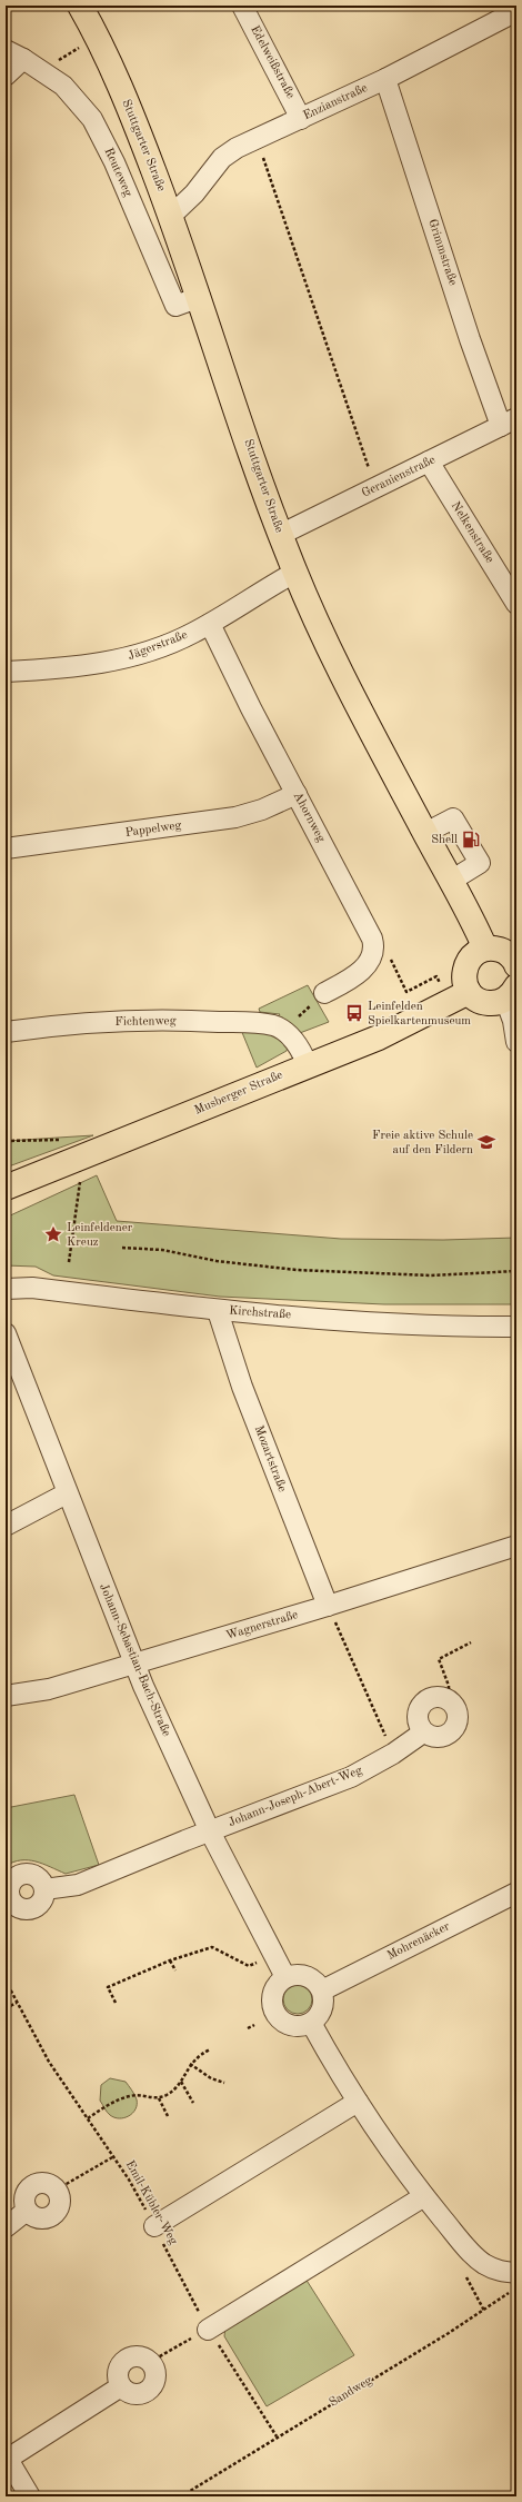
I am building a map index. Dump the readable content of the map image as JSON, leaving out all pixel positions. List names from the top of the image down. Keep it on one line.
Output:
{"streets":{"main road":["Stuttgarter Straße","Musberger Straße"],"street":["Edelweißstraße","Enzianstraße","Reuteweg","Grimmstraße","Geranienstraße","Nelkenstraße","Jägerstraße","Ahornweg","Pappelweg","Fichtenweg","Kirchstraße","Mozartstraße","Wagnerstraße","Johann-Sebastian-Bach-Straße","Johann-Joseph-Abert-Weg","Mohrenäcker"],"path":["Emil-Kübler-Weg","Sandweg"]},"crossings":[["Edelweißstraße","Enzianstraße"],["Enzianstraße","Stuttgarter Straße"],["Enzianstraße","Grimmstraße"],["Stuttgarter Straße","Reuteweg"],["Stuttgarter Straße","Geranienstraße"],["Stuttgarter Straße","Jägerstraße"],["Grimmstraße","Geranienstraße"],["Geranienstraße","Nelkenstraße"],["Jägerstraße","Ahornweg"],["Ahornweg","Pappelweg"],["Kirchstraße","Mozartstraße"],["Mozartstraße","Wagnerstraße"],["Wagnerstraße","Johann-Sebastian-Bach-Straße"],["Johann-Sebastian-Bach-Straße","Johann-Joseph-Abert-Weg"],["Johann-Sebastian-Bach-Straße","Mohrenäcker"],["Emil-Kübler-Weg","Sandweg"]],"places":{"fuel station":["Shell"],"bus stop":["Leinfelden Spielkartenmuseum"],"school or university":["Freie aktive Schule auf den Fildern"],"place":["Leinfeldener Kreuz"]}}
